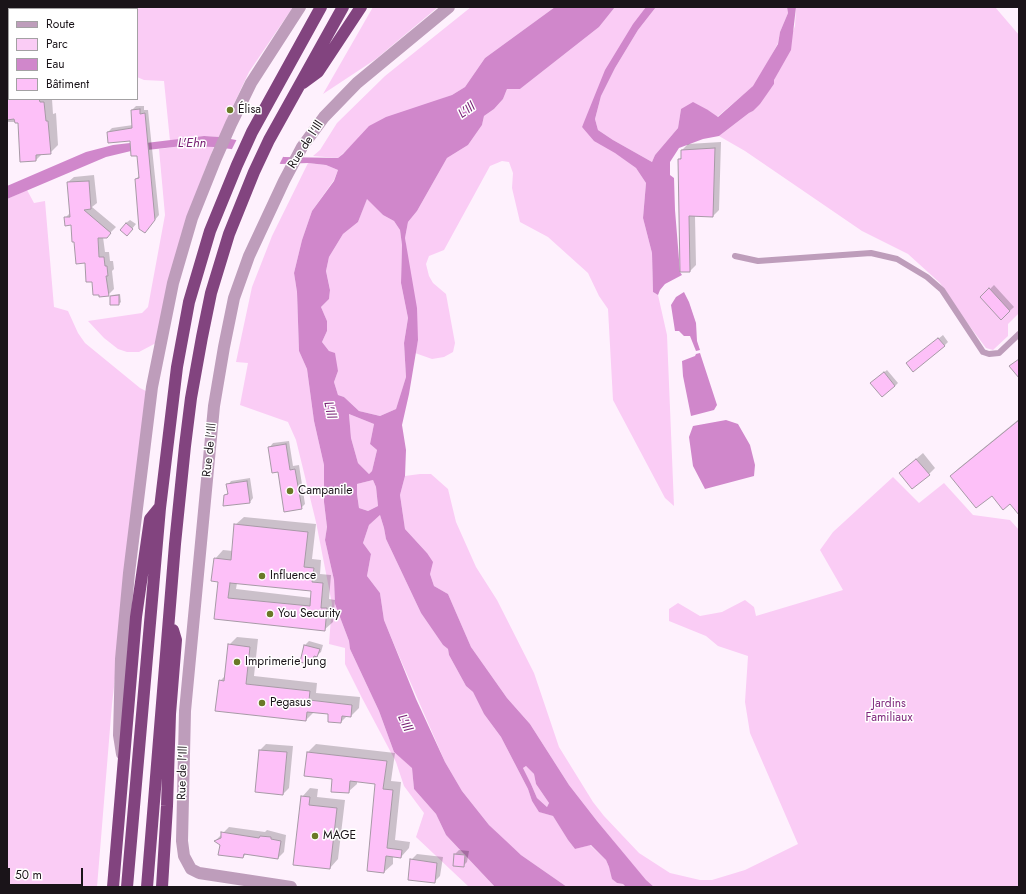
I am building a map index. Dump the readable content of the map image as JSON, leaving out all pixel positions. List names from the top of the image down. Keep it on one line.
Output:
{"streets":{"street":["Rue de l'Ill"]},"water":["L'Ill","L'Ehn"],"parks":["Jardins Familiaux"],"places":["Élisa","Campanile","Influence","You Security","Imprimerie Jung","Pegasus","MAGE"],"legend":["Route","Parc","Eau","Bâtiment"],"scale_bar":"50 m"}
